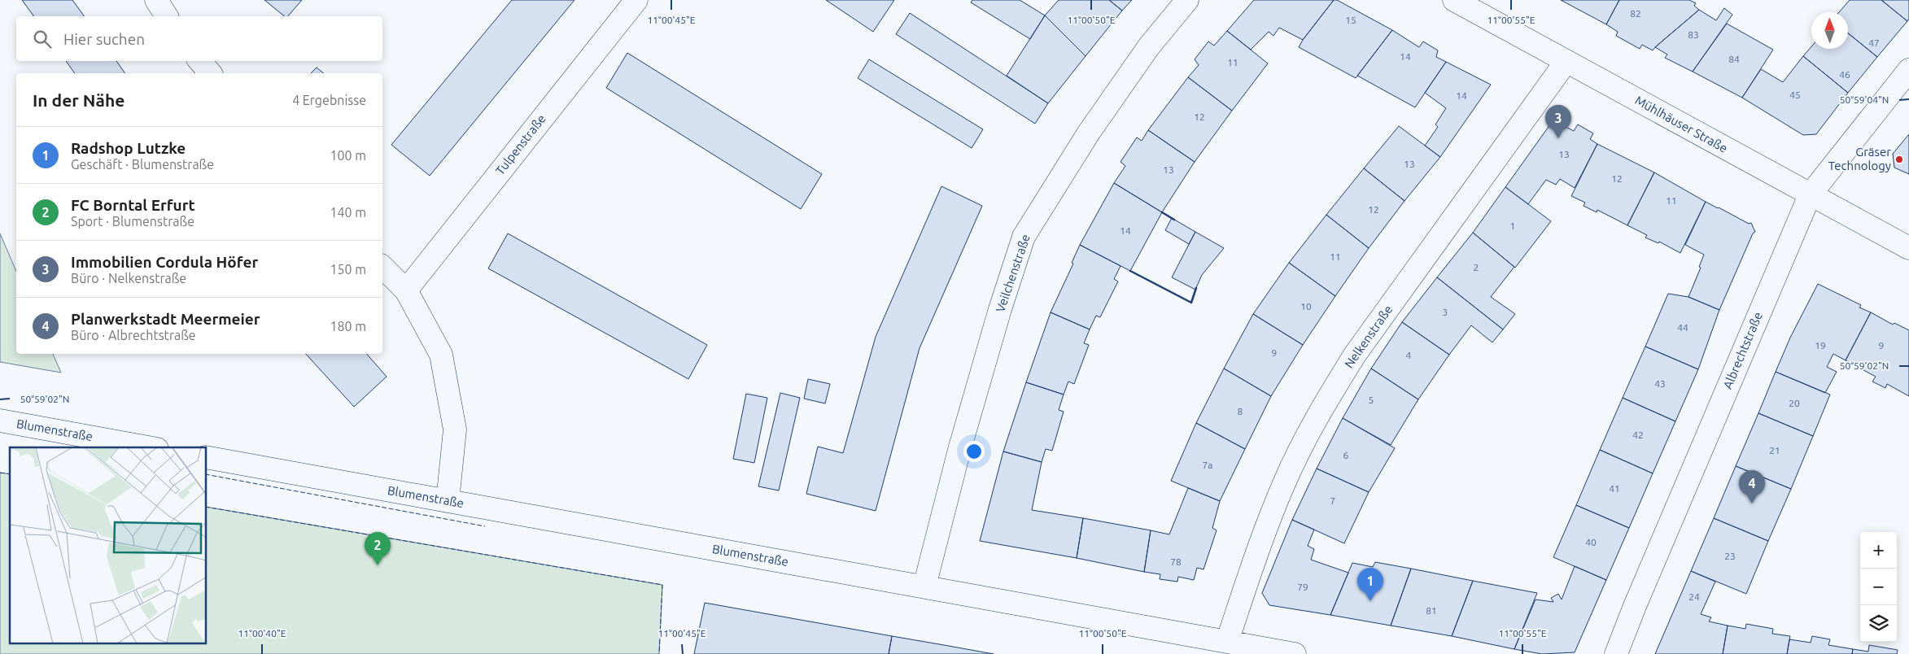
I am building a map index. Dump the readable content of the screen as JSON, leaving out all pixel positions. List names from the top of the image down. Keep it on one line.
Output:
{"streets":{"street":["Mühlhäuser Straße","Tulpenstraße","Veilchenstraße","Nelkenstraße","Albrechtstraße","Blumenstraße"]},"crossings":[["Mühlhäuser Straße","Nelkenstraße"],["Mühlhäuser Straße","Albrechtstraße"],["Veilchenstraße","Blumenstraße"],["Nelkenstraße","Blumenstraße"]],"places":["Gräser Technology"],"house_numbers":["82","15","83","47","14","84","11","46","45","14","12","13","13","13","12","11","12","1","14","11","2","10","3","44","19","9","9","4","43","5","20","8","42","21","6","7a","41","7","40","23","78","79","24","81"],"north":"top","page":{"search":"Hier suchen","heading":["In der Nähe","4 Ergebnisse"],"pins":["3","4","2","1"],"list":[{"mark":"1","name":"Radshop Lutzke","note":"Geschäft · Blumenstraße","value":"100 m"},{"mark":"2","name":"FC Borntal Erfurt","note":"Sport · Blumenstraße","value":"140 m"},{"mark":"3","name":"Immobilien Cordula Höfer","note":"Büro · Nelkenstraße","value":"150 m"},{"mark":"4","name":"Planwerkstadt Meermeier","note":"Büro · Albrechtstraße","value":"180 m"}],"map_buttons":["+","−"]},"coordinates":["11°00'45\"E","11°00'50\"E","11°00'55\"E","50°59'04\"N","50°59'02\"N","11°00'40\"E"]}
